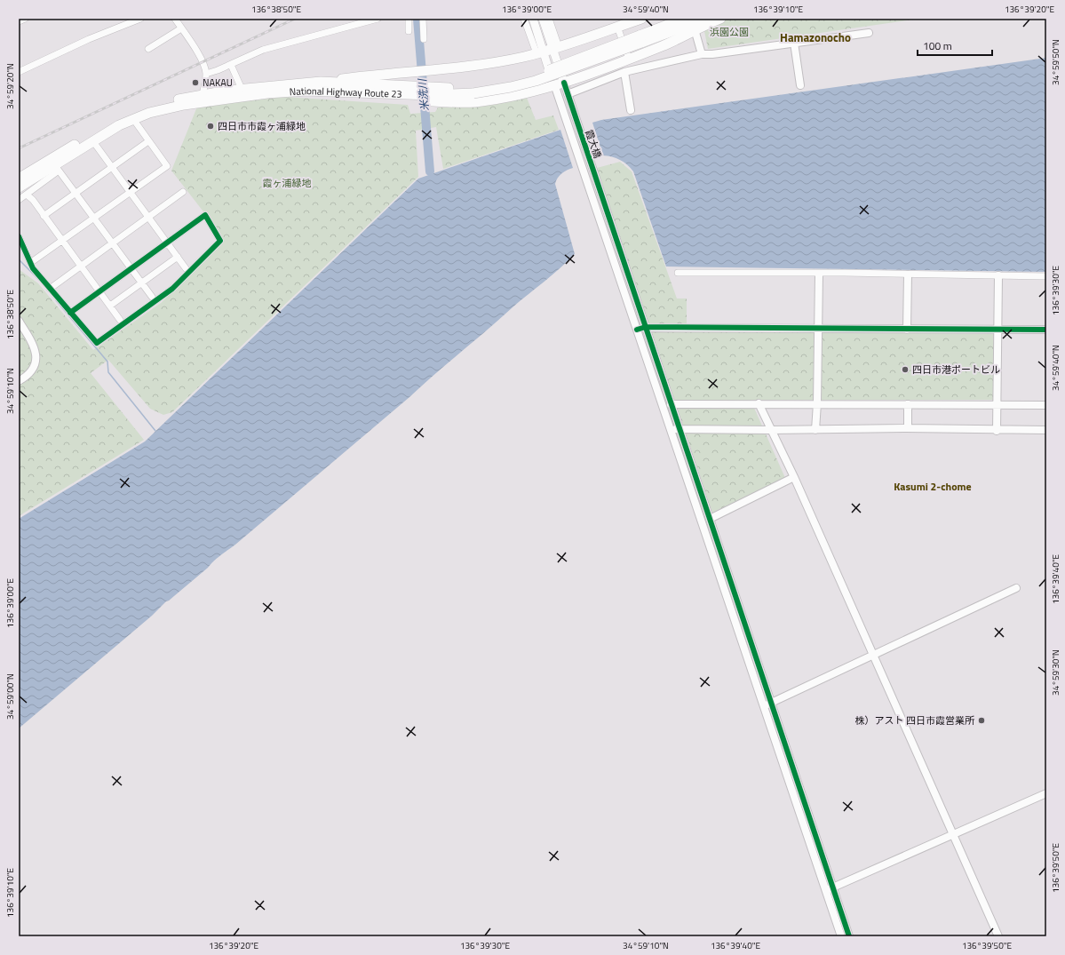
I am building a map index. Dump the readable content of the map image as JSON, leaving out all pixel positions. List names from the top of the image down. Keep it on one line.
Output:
{"streets":{"highway":["National Highway Route 23"],"street":["霞大橋"]},"districts":["Hamazonocho","Kasumi 2-chome"],"water":["米洗川"],"parks":["浜園公園","霞ヶ浦緑地"],"places":["NAKAU","四日市市霞ヶ浦緑地","四日市港ポートビル","株）アスト 四日市霞営業所"],"scale_bar":"100 m","coordinates":["136°38'50\"E","136°39'00\"E","34°59'40\"N","136°39'10\"E","136°39'20\"E","34°59'50\"N","34°59'20\"N","136°39'30\"E","34°59'10\"N","136°39'40\"E","34°59'30\"N","34°59'00\"N","136°39'50\"E"]}
